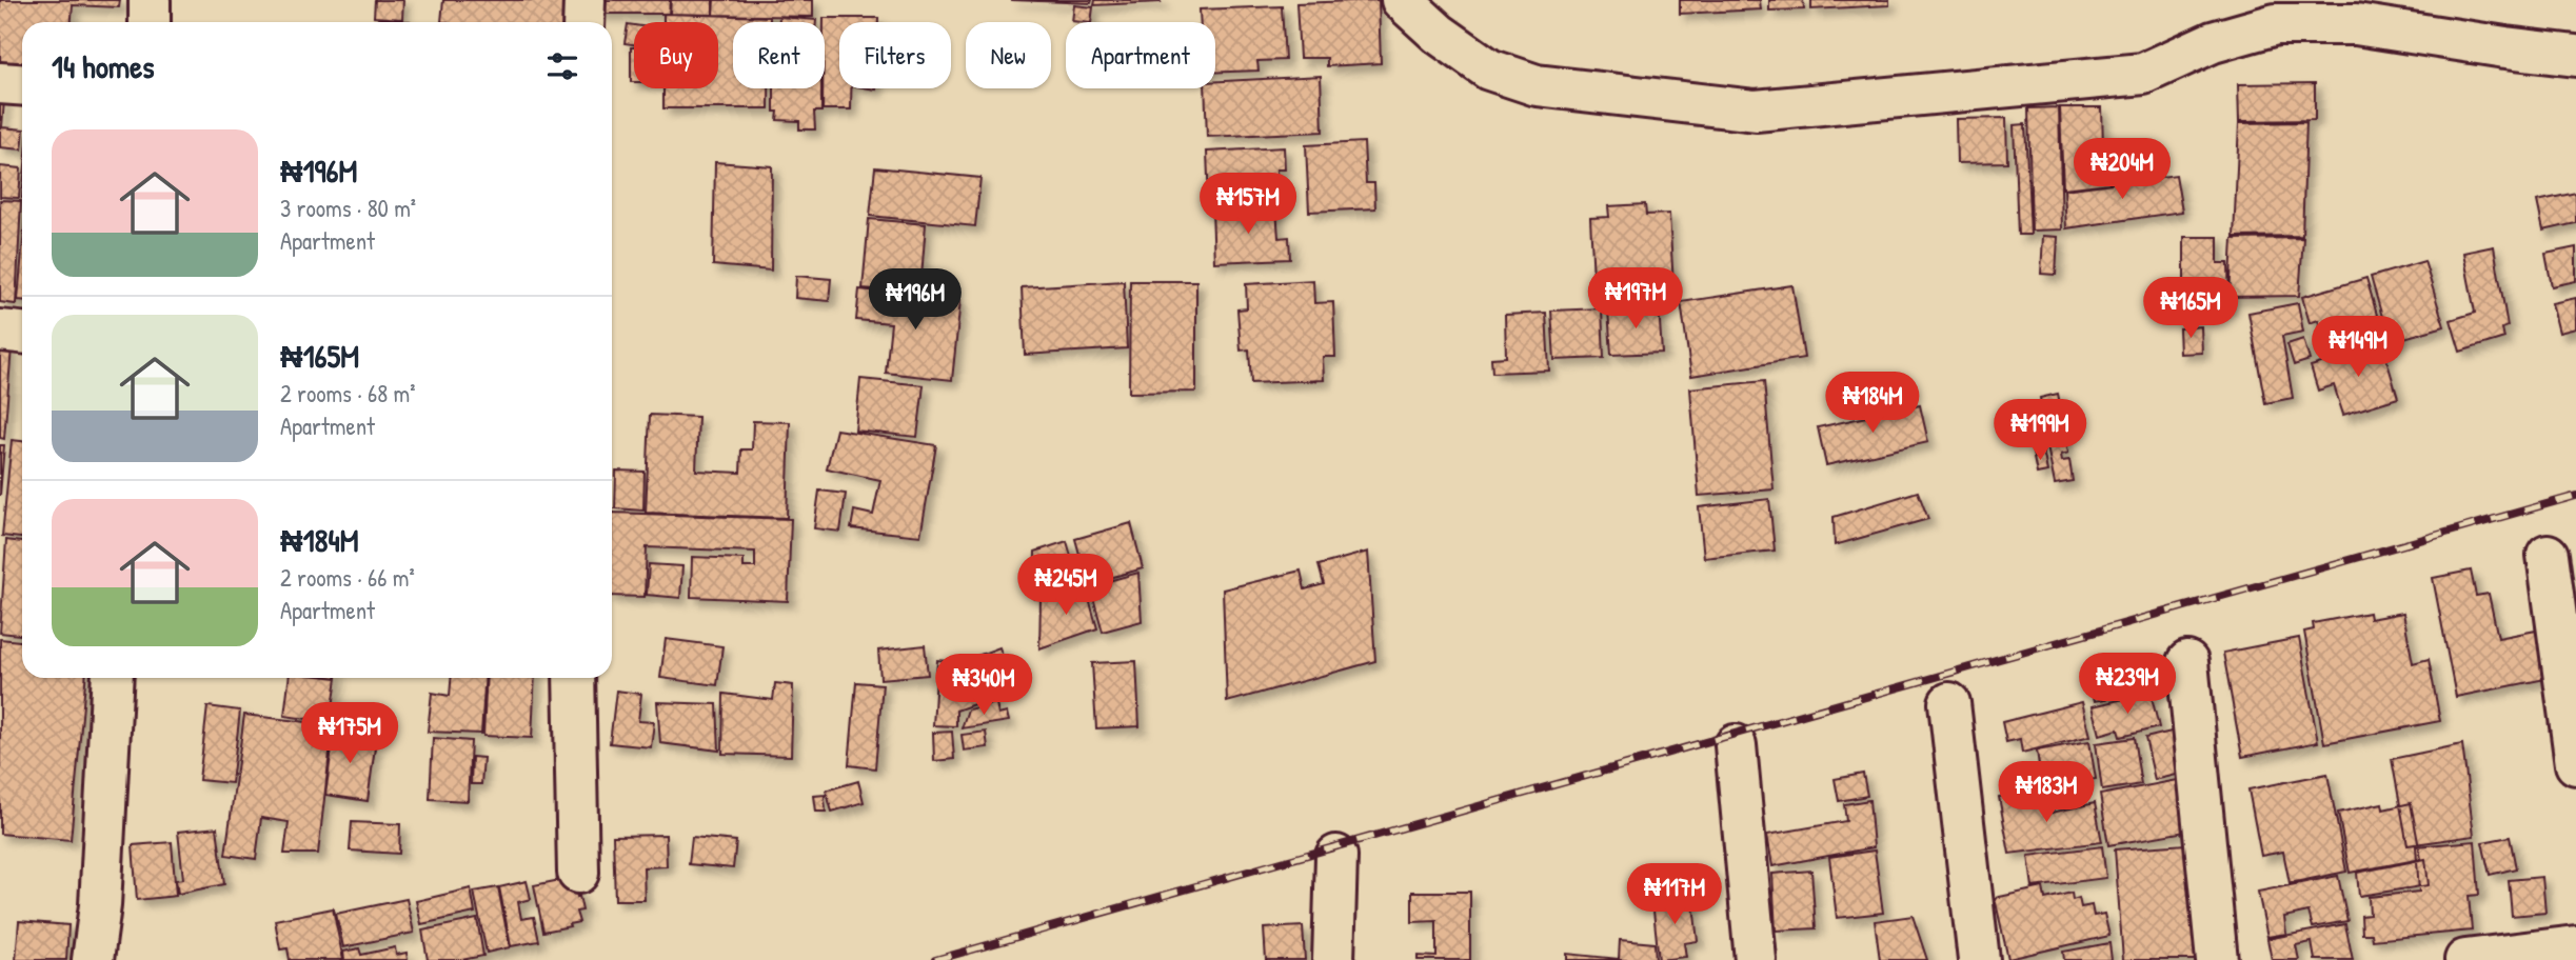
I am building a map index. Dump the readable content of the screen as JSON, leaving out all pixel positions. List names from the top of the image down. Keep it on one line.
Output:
{"page":{"chip":["Buy","Rent","Filters","New","Apartment"],"heading":"14 homes","list":[{"name":"₦196M","note":"3 rooms · 80 m² · Apartment"},{"name":"₦165M","note":"2 rooms · 68 m² · Apartment"},{"name":"₦184M","note":"2 rooms · 66 m² · Apartment"}],"price":["₦204M","₦157M","₦197M","₦196M","₦165M","₦149M","₦184M","₦199M","₦245M","₦239M","₦340M","₦175M","₦183M","₦117M"]}}
